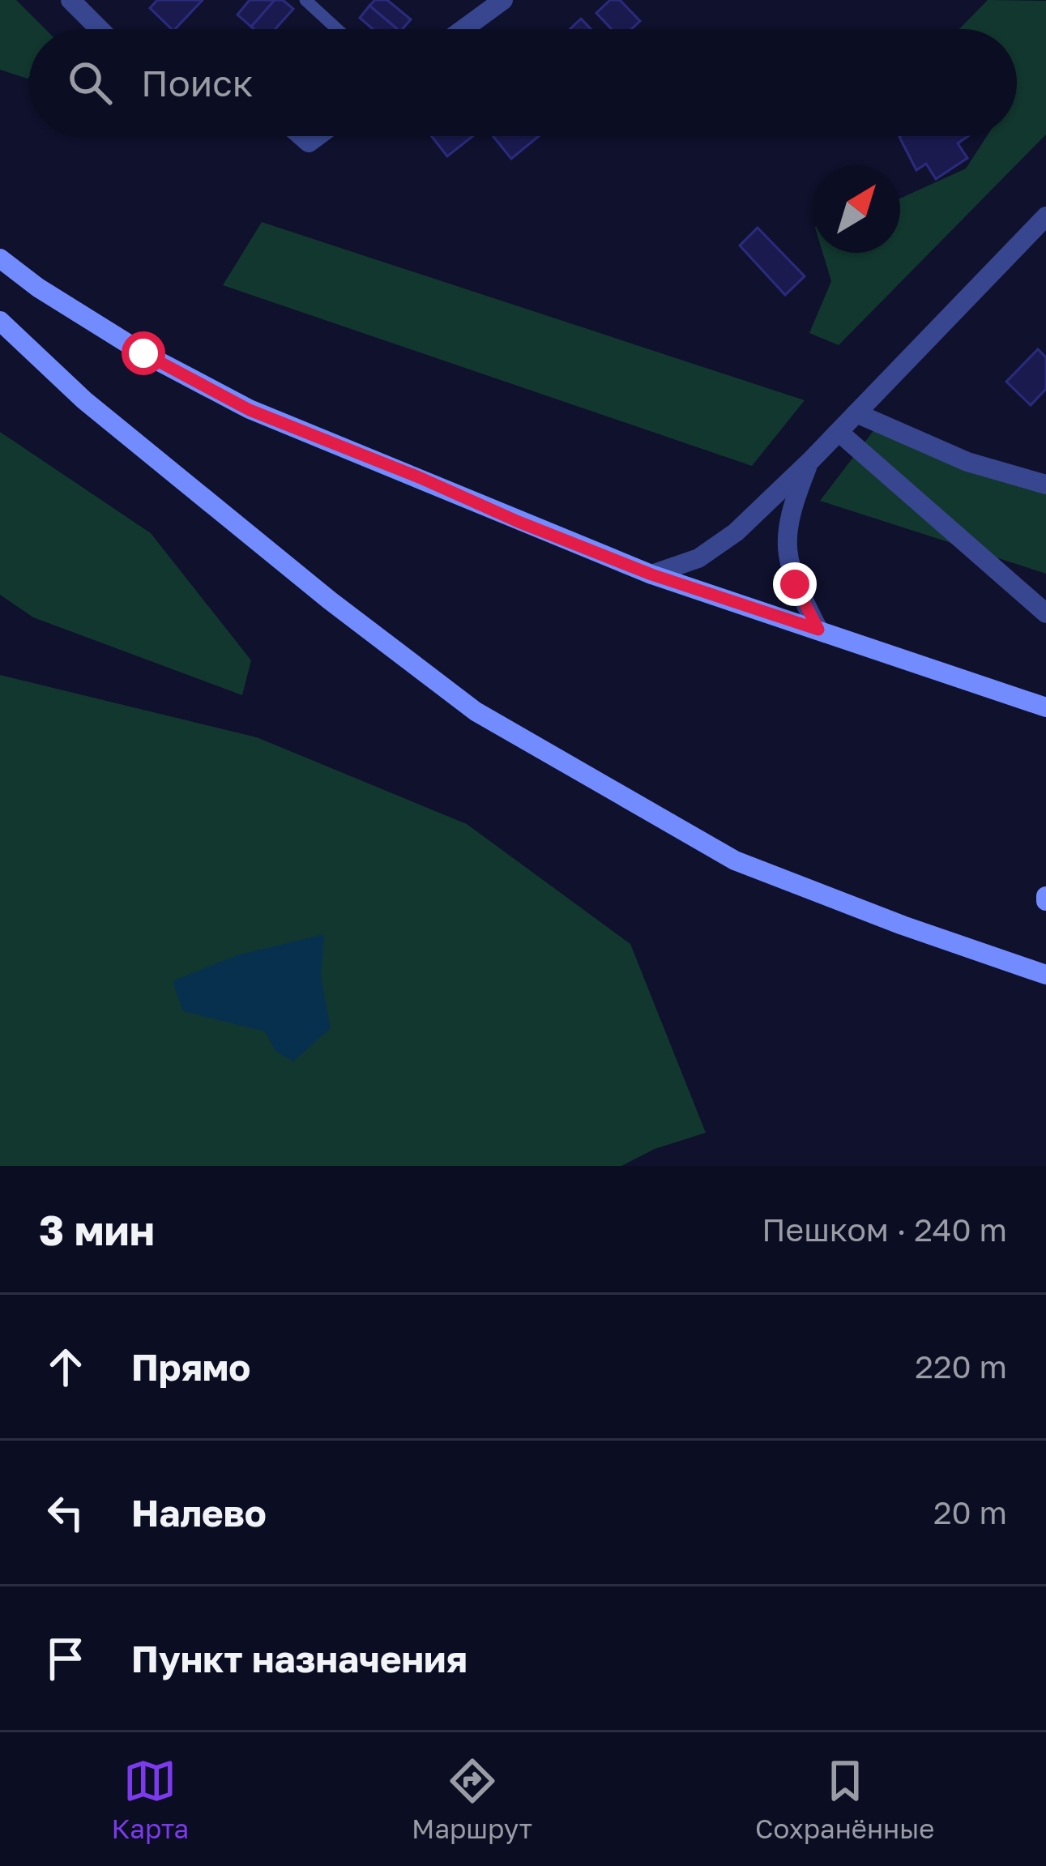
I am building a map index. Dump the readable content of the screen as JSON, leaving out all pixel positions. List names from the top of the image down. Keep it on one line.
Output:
{"north":"top right","page":{"search":"Поиск","heading":["3 мин","Пешком · 240 m"],"list":[["Прямо","220 m"],["Налево","20 m"],"Пункт назначения"],"nav":["Карта","Маршрут","Сохранённые"]}}
